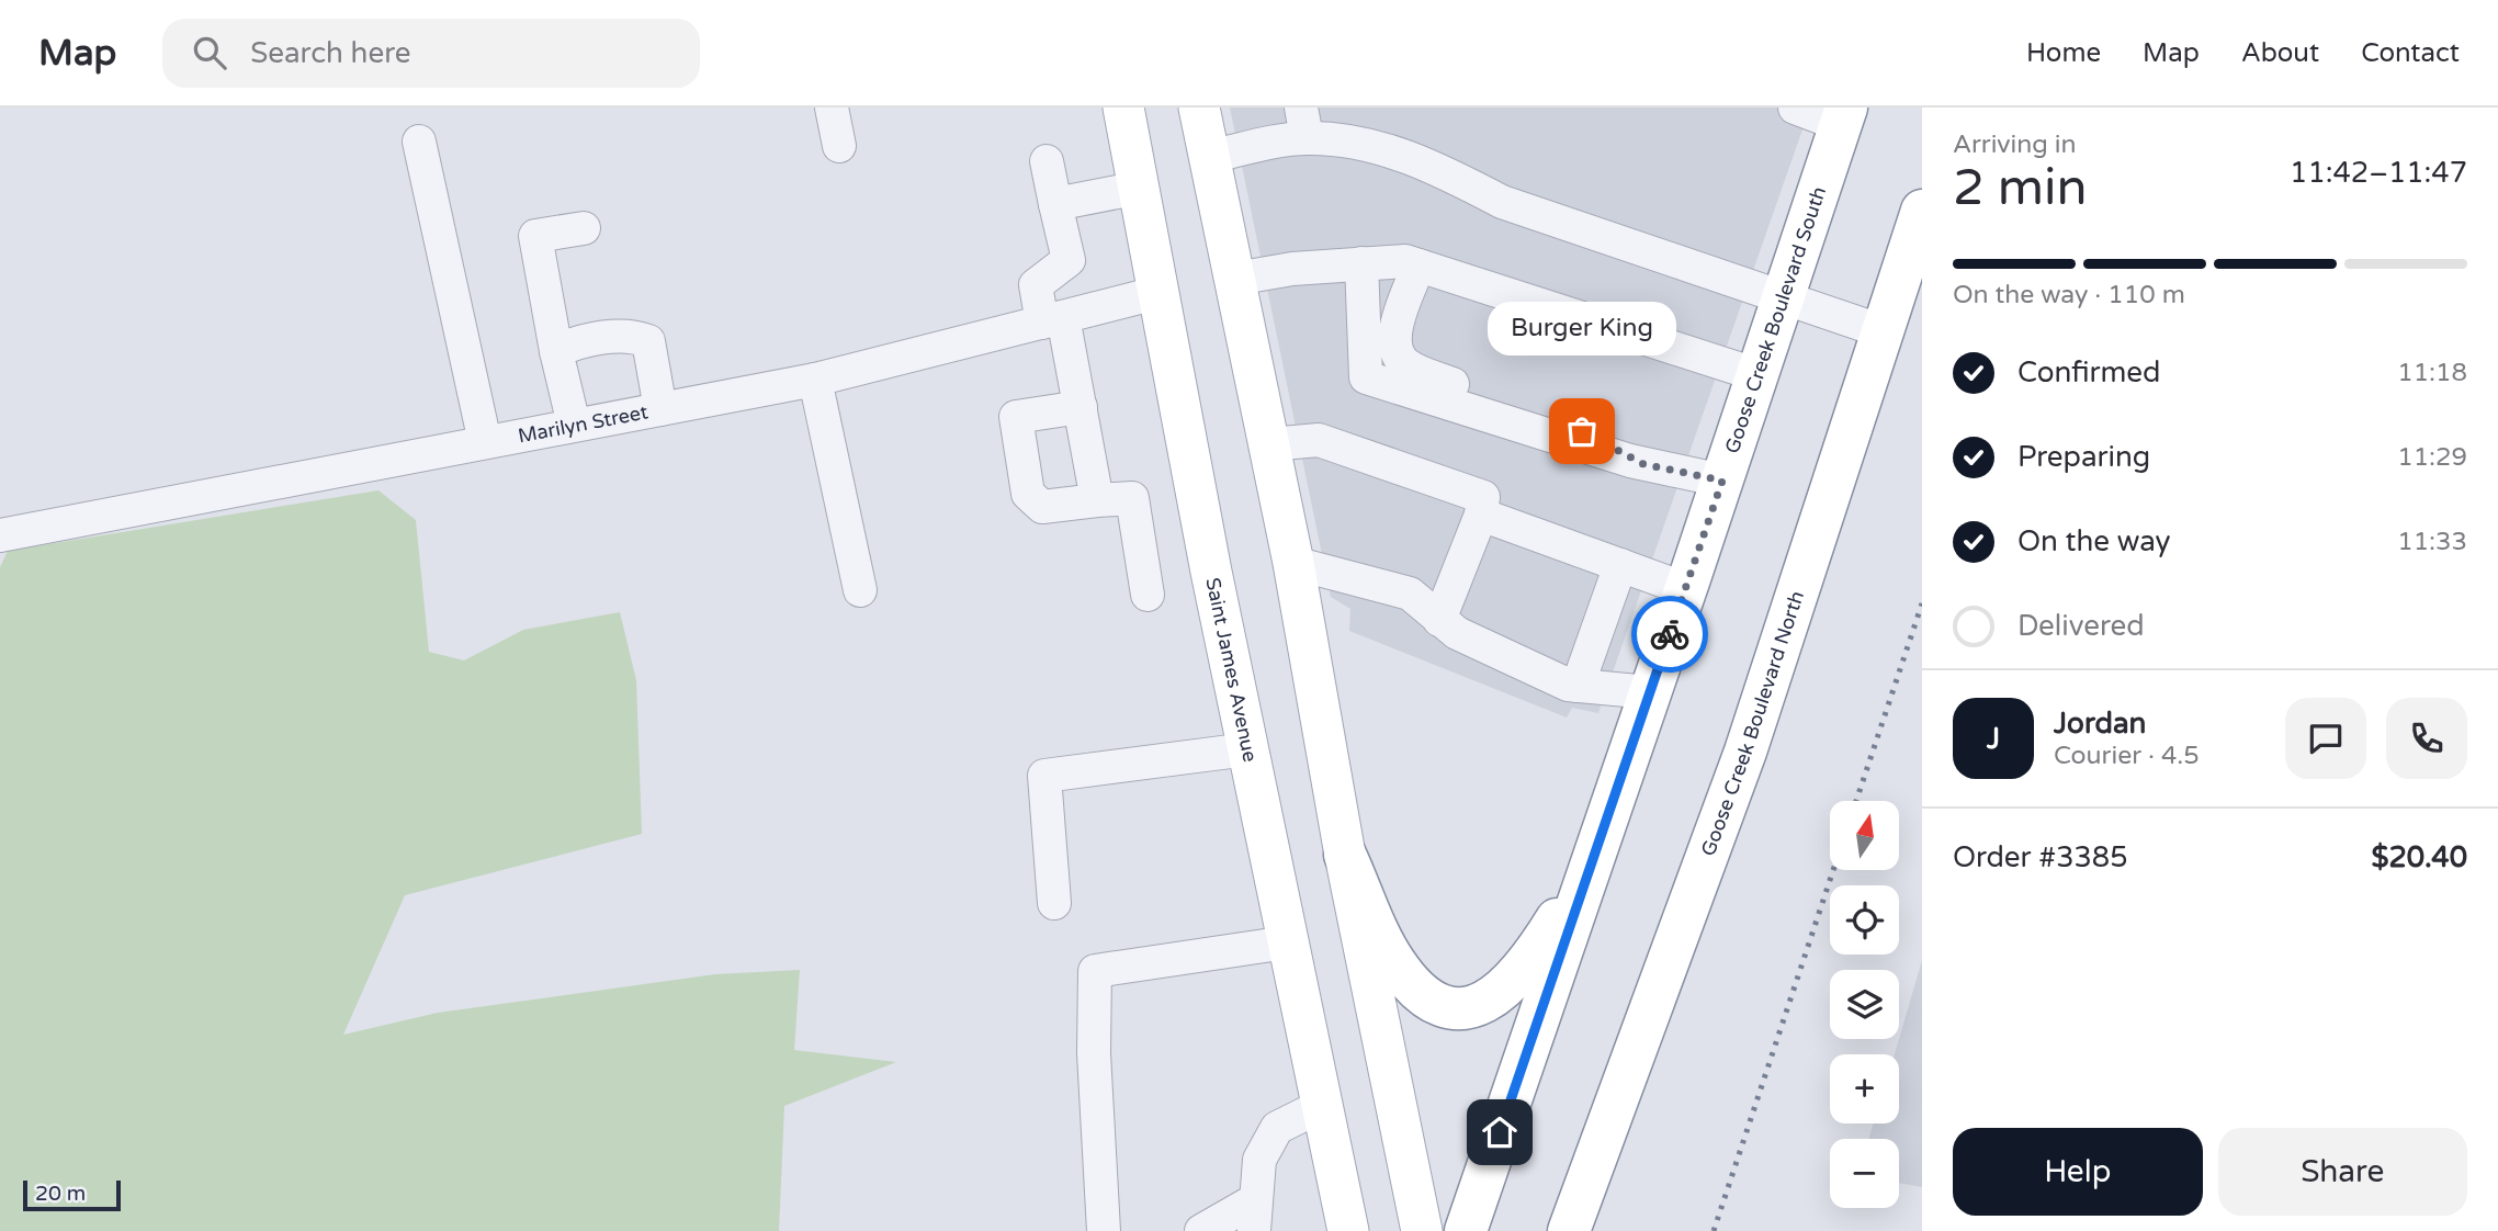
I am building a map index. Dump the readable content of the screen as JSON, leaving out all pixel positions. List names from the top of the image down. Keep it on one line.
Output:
{"streets":{"highway":["Goose Creek Boulevard South","Goose Creek Boulevard North"],"main road":["Saint James Avenue"],"street":["Marilyn Street"]},"crossings":[["Marilyn Street","Saint James Avenue"]],"places":["Burger King"],"scale_bar":"20 m","north":"top","page":{"header":"Map","search":"Search here","nav":["Home","Map","About","Contact"],"heading":["2 min","Arriving in","11:42–11:47"],"panel":["Jordan","Courier · 4.5","Order #3385","$20.40"],"bar":"On the way · 110 m","bubble":"Burger King","list":[["Confirmed","11:18"],["Preparing","11:29"],["On the way","11:33"],"Delivered"],"round":"J","map_buttons":["+","−"],"buttons":["Help","Share"],"scale":"20 m"}}
